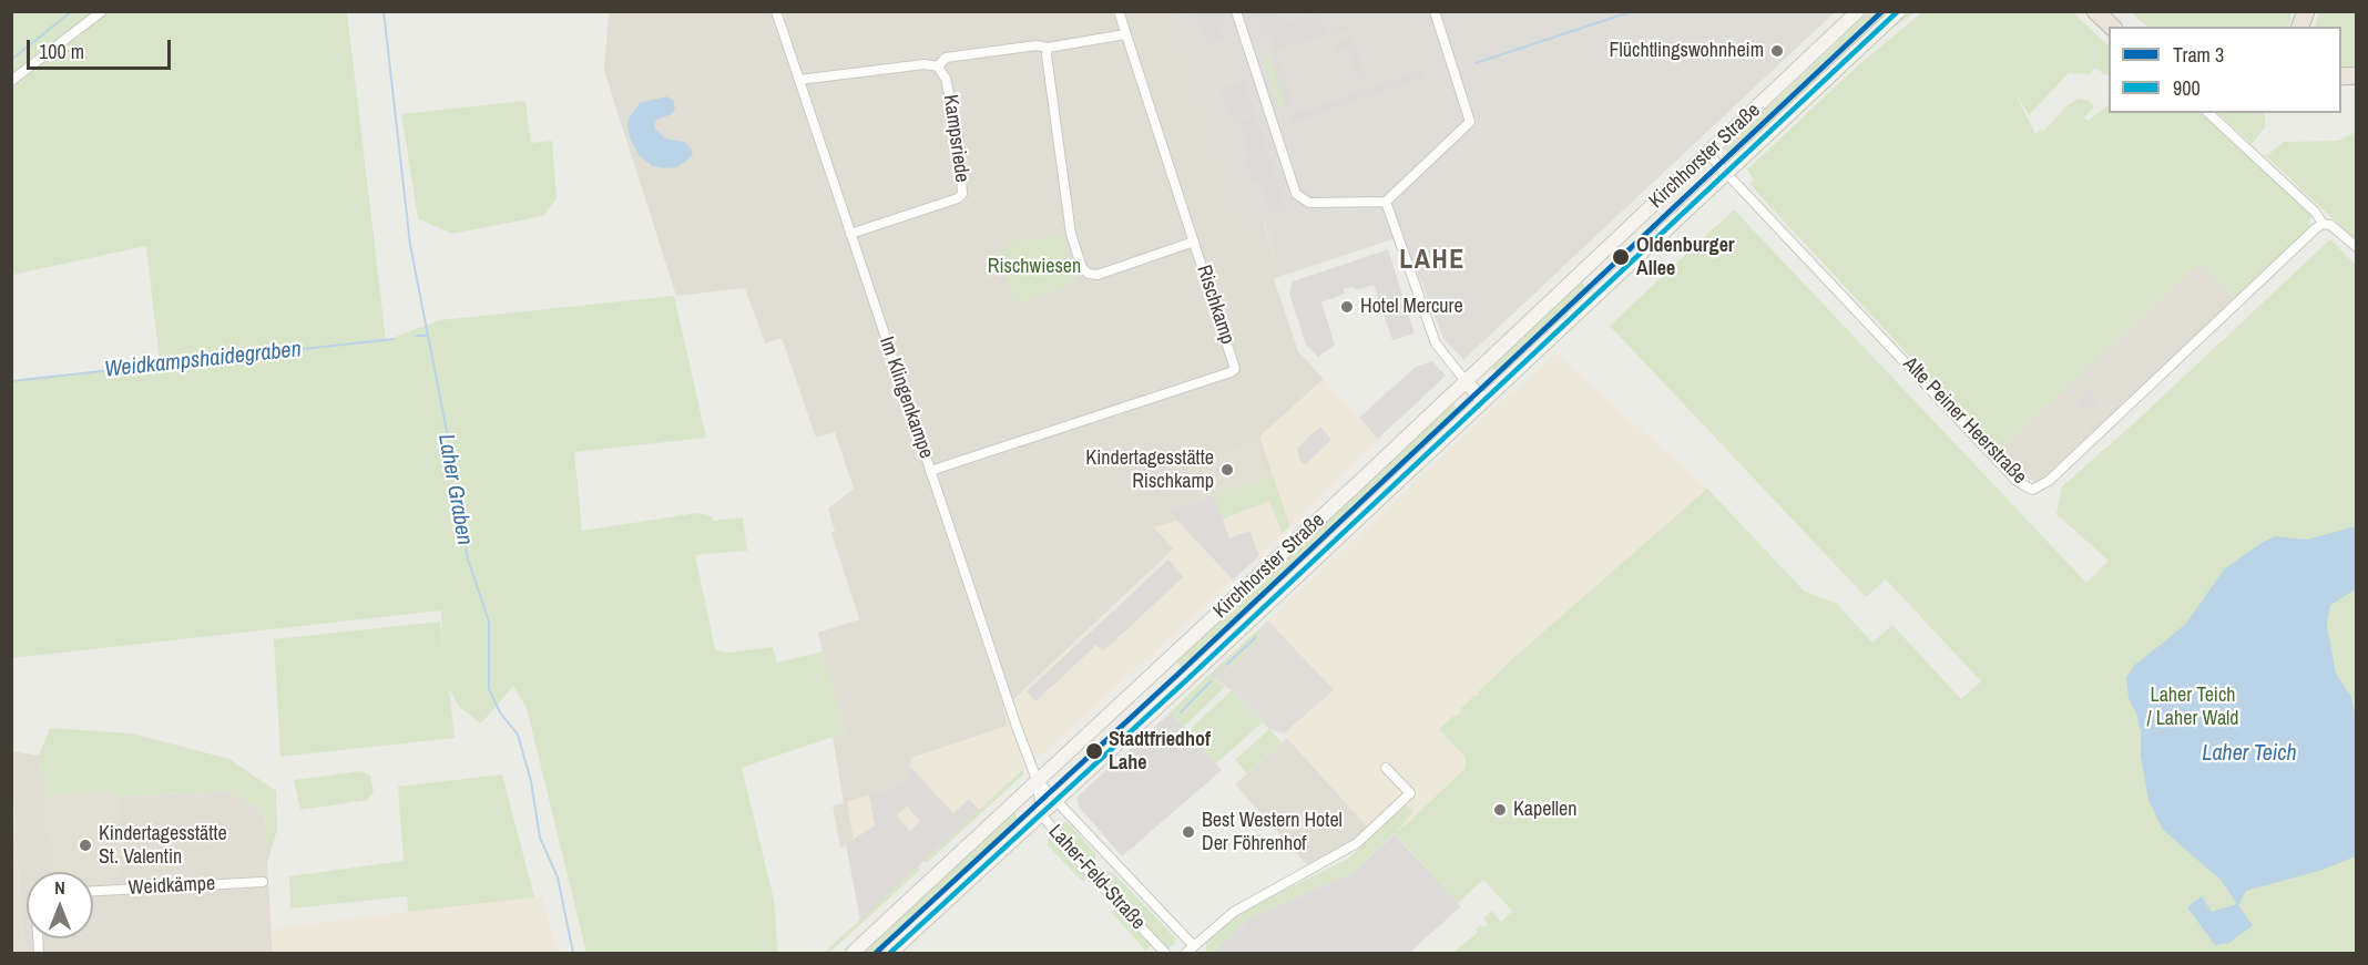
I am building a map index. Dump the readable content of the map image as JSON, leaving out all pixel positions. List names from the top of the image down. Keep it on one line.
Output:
{"streets":{"main road":["Kirchhorster Straße"],"street":["Kampsriede","Rischkamp","Im Klingenkampe","Alte Peiner Heerstraße","Laher-Feld-Straße","Weidkämpe"]},"crossings":[["Kampsriede","Im Klingenkampe"],["Kirchhorster Straße","Im Klingenkampe"],["Kirchhorster Straße","Alte Peiner Heerstraße"],["Kirchhorster Straße","Laher-Feld-Straße"],["Rischkamp","Im Klingenkampe"],["Im Klingenkampe","Laher-Feld-Straße"]],"districts":["LAHE"],"water":["Weidkampshaidegraben","Laher Graben","Laher Teich"],"parks":["Rischwiesen","Laher Teich / Laher Wald"],"places":["Flüchtlingswohnheim","Oldenburger Allee","Hotel Mercure","Kindertagesstätte Rischkamp","Stadtfriedhof Lahe","Kapellen","Best Western Hotel Der Föhrenhof","Kindertagesstätte St. Valentin"],"lines":["tram line 3","transit line 900"],"legend":["Tram 3","900"],"scale_bar":"100 m","north":"top"}
